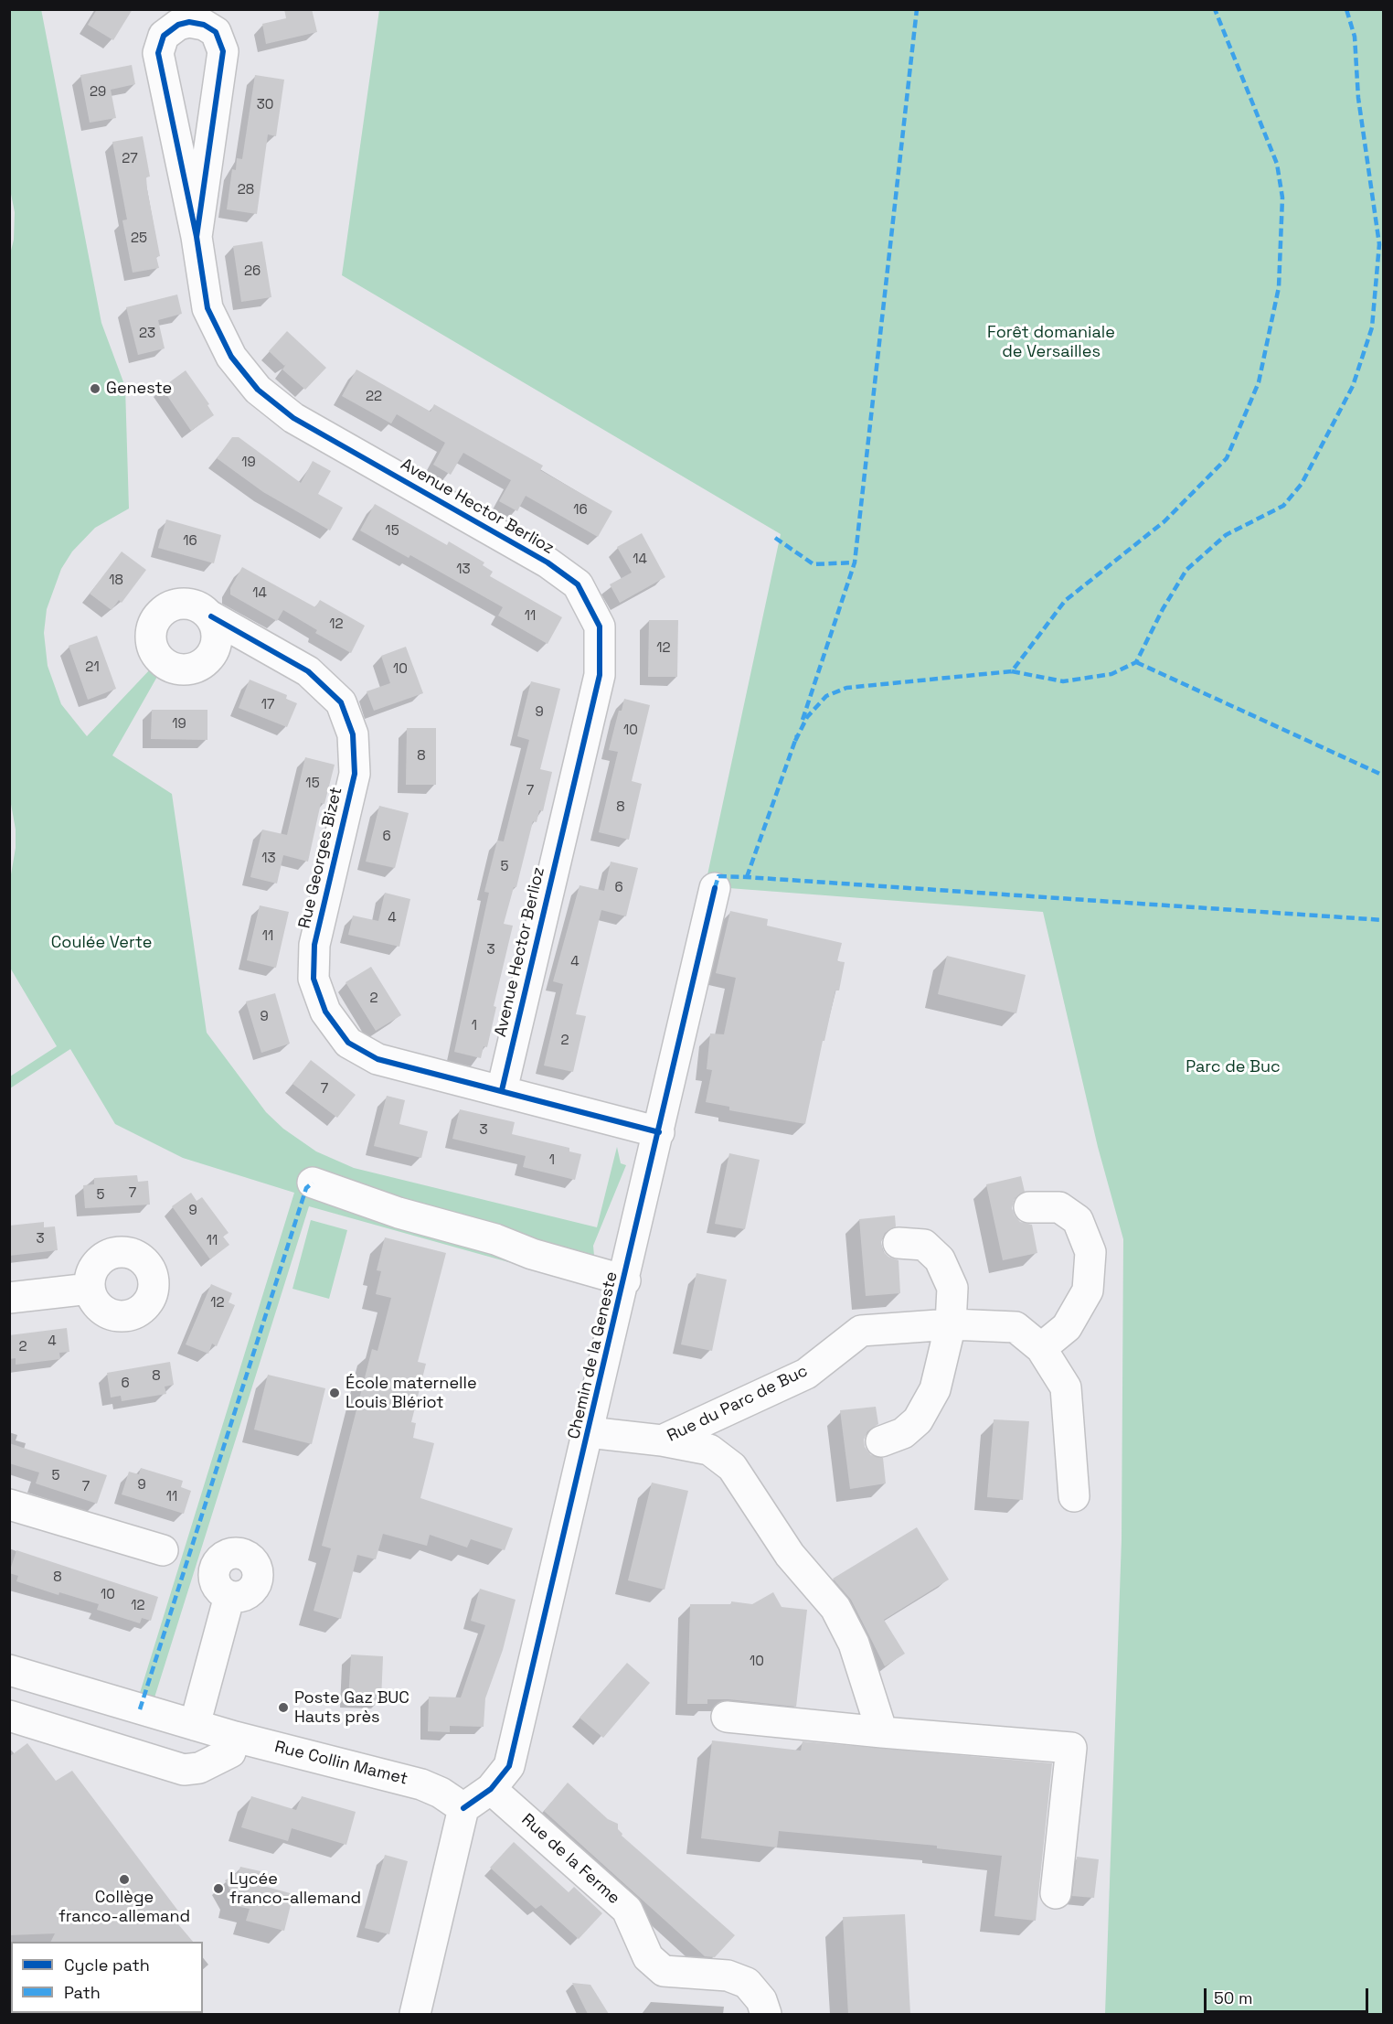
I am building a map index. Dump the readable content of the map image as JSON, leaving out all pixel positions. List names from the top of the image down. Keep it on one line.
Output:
{"streets":{"street":["Avenue Hector Berlioz","Rue Georges Bizet","Chemin de la Geneste","Rue du Parc de Buc","Rue Collin Mamet","Rue de la Ferme"]},"crossings":[["Avenue Hector Berlioz","Rue Georges Bizet"],["Rue Georges Bizet","Chemin de la Geneste"],["Chemin de la Geneste","Rue du Parc de Buc"],["Chemin de la Geneste","Rue Collin Mamet"],["Chemin de la Geneste","Rue de la Ferme"]],"parks":["Forêt domaniale de Versailles","Coulée Verte","Parc de Buc"],"places":["Geneste","École maternelle Louis Blériot","Poste Gaz BUC Hauts près","Collège franco-allemand","Lycée franco-allemand"],"house_numbers":["29","30","27","28","25","26","23","22","19","16","15","16","14","13","18","14","11","12","12","21","10","17","9","19","10","8","15","7","8","6","13","5","6","4","11","3","4","2","9","1","2","7","3","1","7","5","9","3","11","12","4","2","8","6","5","9","7","11","8","10","12","10"],"legend":["Cycle path","Path"],"scale_bar":"50 m"}
